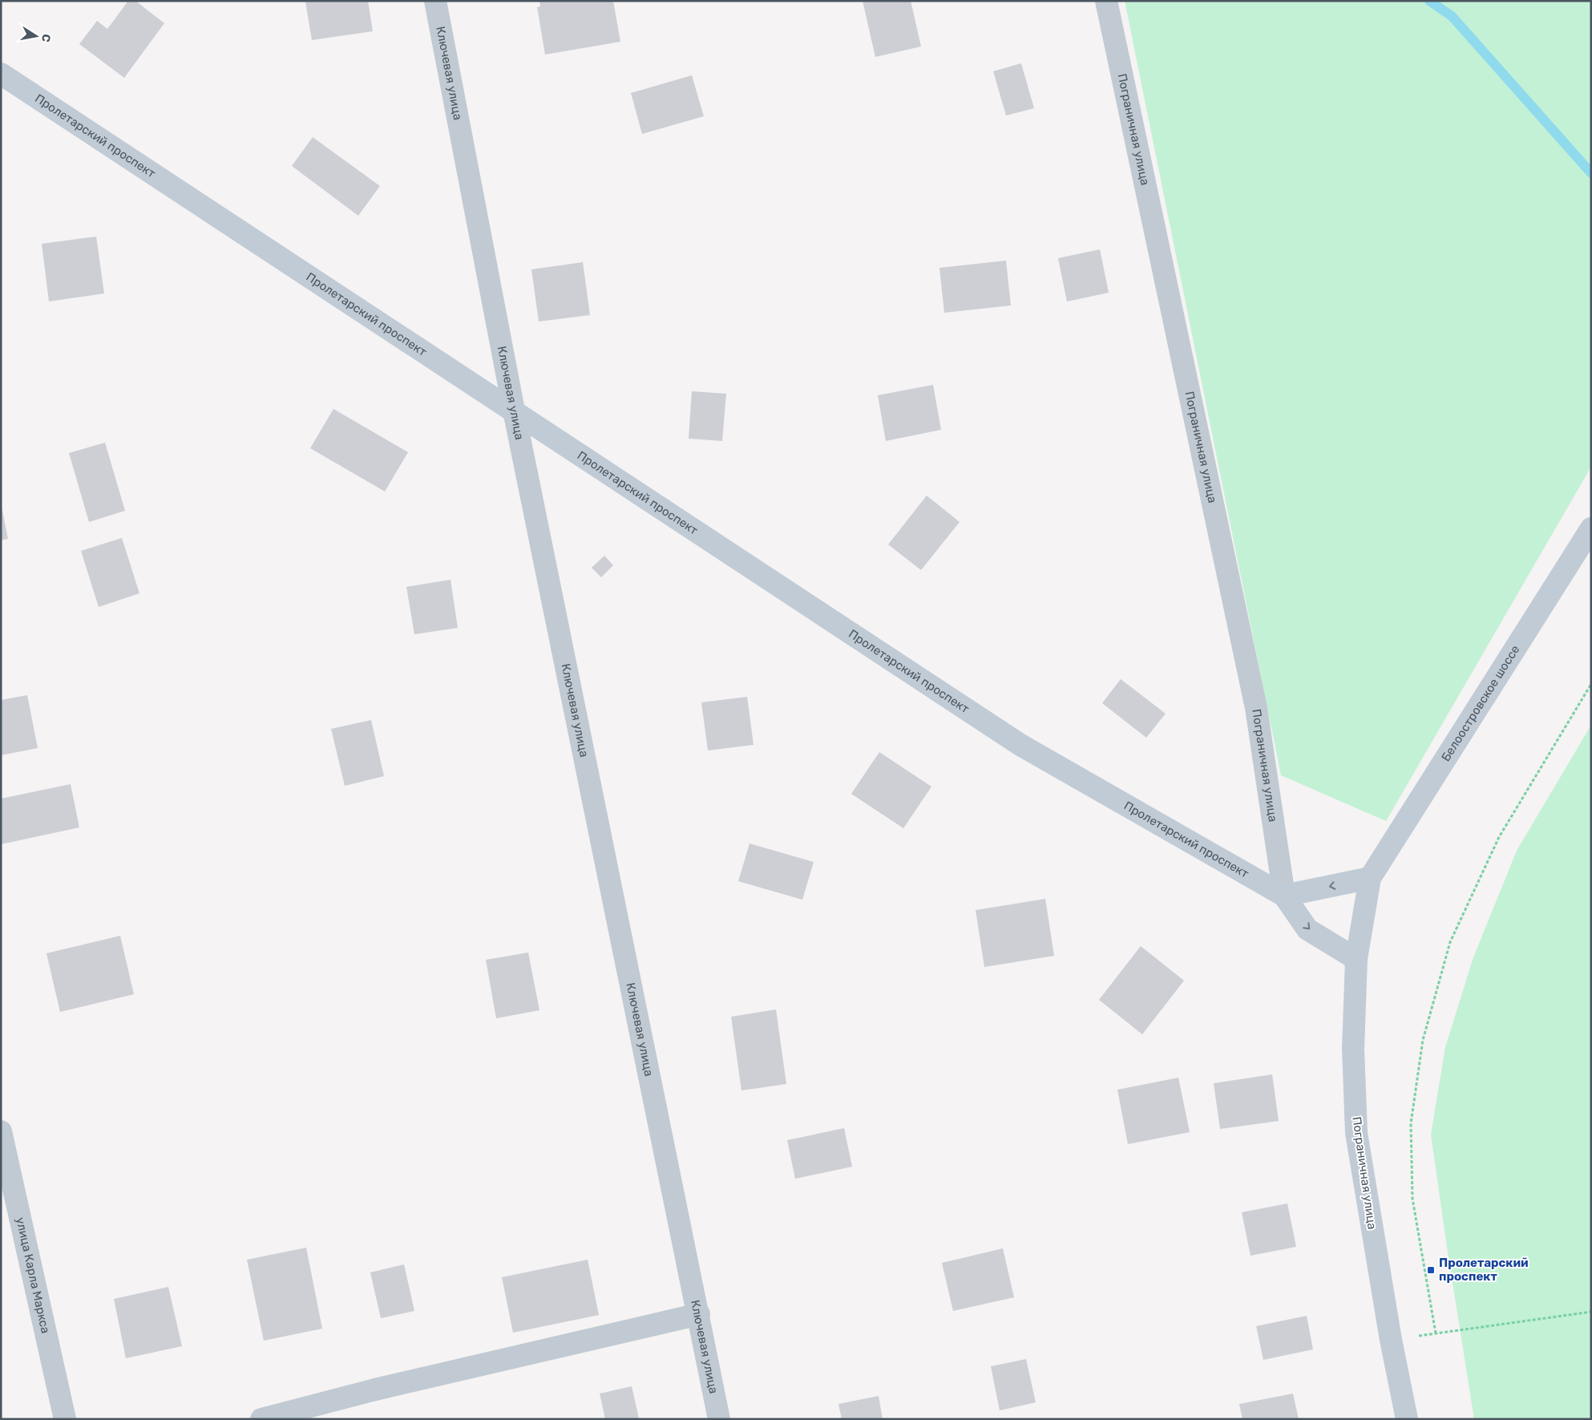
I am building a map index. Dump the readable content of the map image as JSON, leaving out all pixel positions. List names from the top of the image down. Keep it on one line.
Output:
{"streets":{"street":["Ключевая улица","Пограничная улица","Пролетарский проспект","Белоостровское шоссе","улица Карла Маркса"]},"crossings":[["Ключевая улица","Пролетарский проспект"],["Пограничная улица","Пролетарский проспект"],["Пограничная улица","Белоостровское шоссе"]],"places":{"transit":["Пролетарский проспект"]},"north":"right"}
